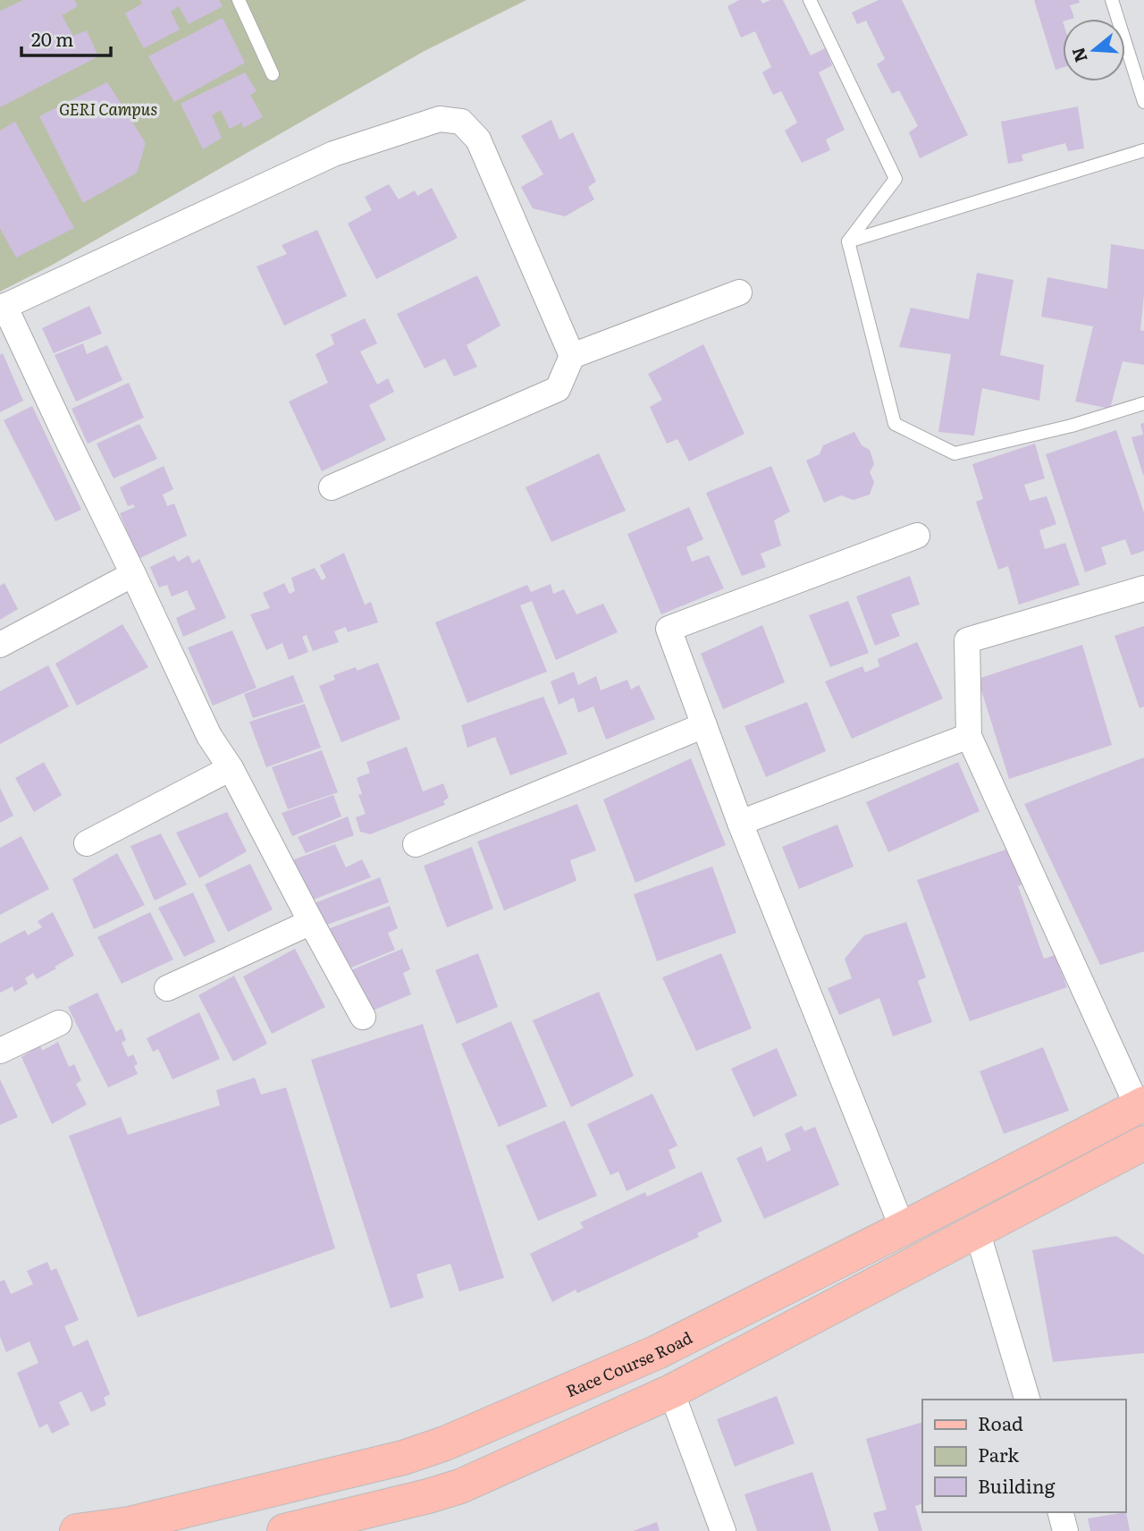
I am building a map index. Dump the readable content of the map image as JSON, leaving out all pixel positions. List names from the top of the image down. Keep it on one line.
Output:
{"streets":{"main road":["Race Course Road"]},"parks":["GERI Campus"],"legend":["Road","Park","Building"],"scale_bar":"20 m","north":"left"}
